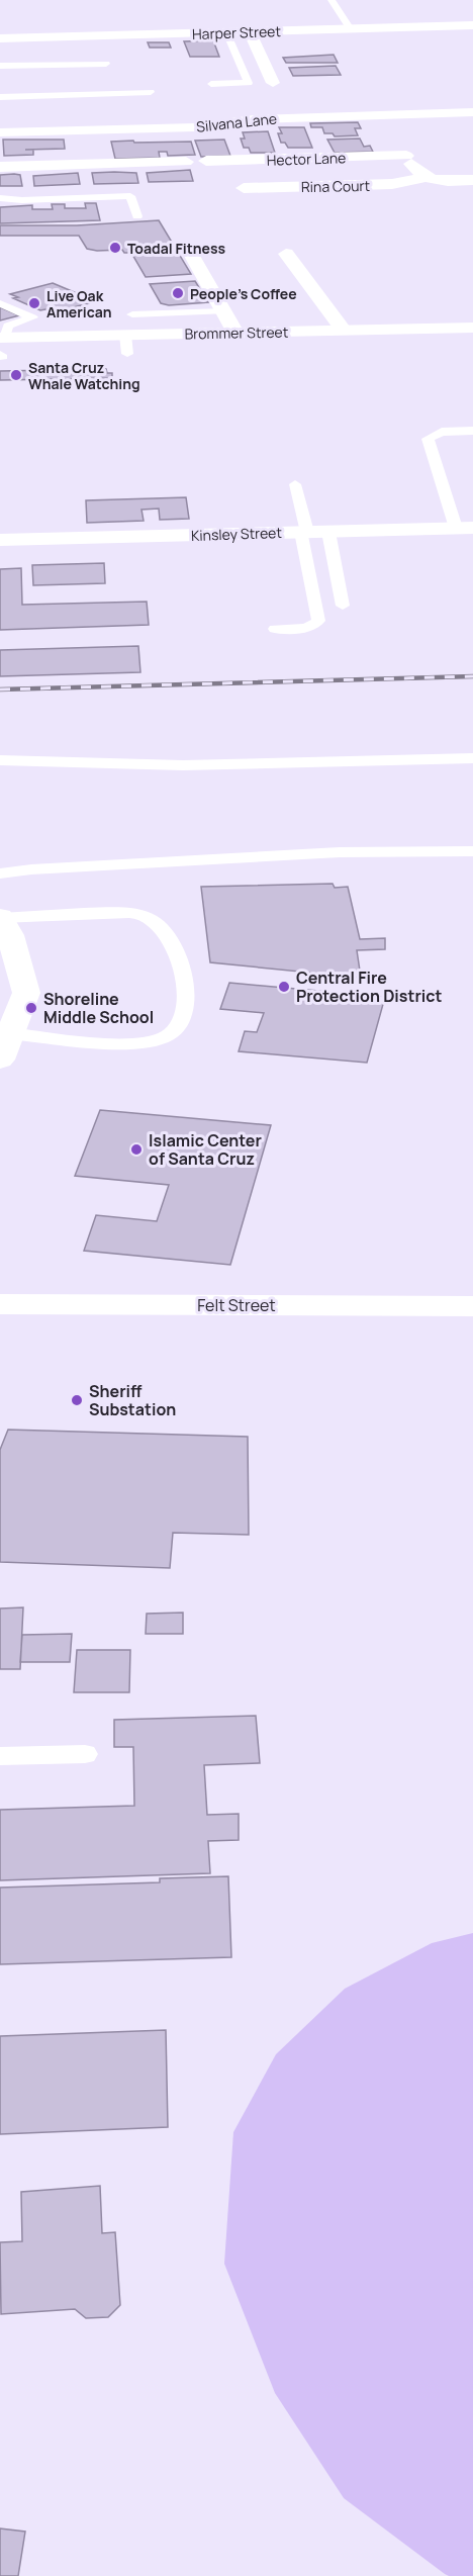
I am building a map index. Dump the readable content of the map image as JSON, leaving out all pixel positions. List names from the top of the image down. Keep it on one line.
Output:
{"streets":{"street":["Harper Street","Silvana Lane","Hector Lane","Rina Court","Brommer Street","Kinsley Street","Felt Street"]},"places":["Toadal Fitness","People's Coffee","Live Oak American","Santa Cruz Whale Watching","Central Fire Protection District","Shoreline Middle School","Islamic Center of Santa Cruz","Sheriff Substation"]}
